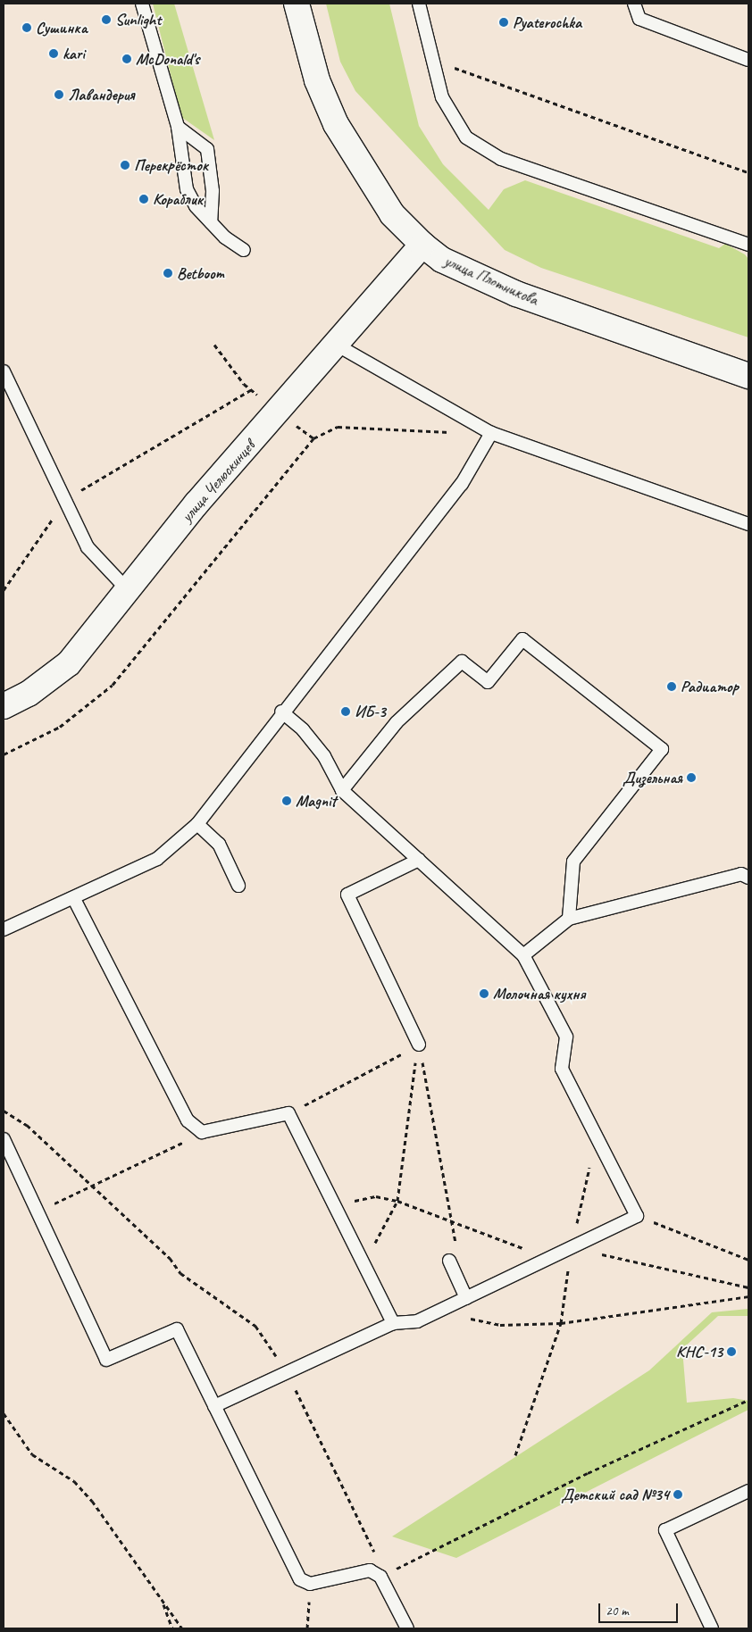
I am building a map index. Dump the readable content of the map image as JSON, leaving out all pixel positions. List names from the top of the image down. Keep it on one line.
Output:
{"streets":{"street":["улица Плотникова","улица Челюскинцев"]},"crossings":[["улица Плотникова","улица Челюскинцев"]],"places":["Sunlight","Pyaterochka","Сушинка","kari","McDonald's","Лавандерия","Перекрёсток","Кораблик","Betboom","Радиатор","ИБ-3","Дизельная","Magnit","Молочная кухня","КНС-13","Детский сад №34"],"scale_bar":"20 m"}
